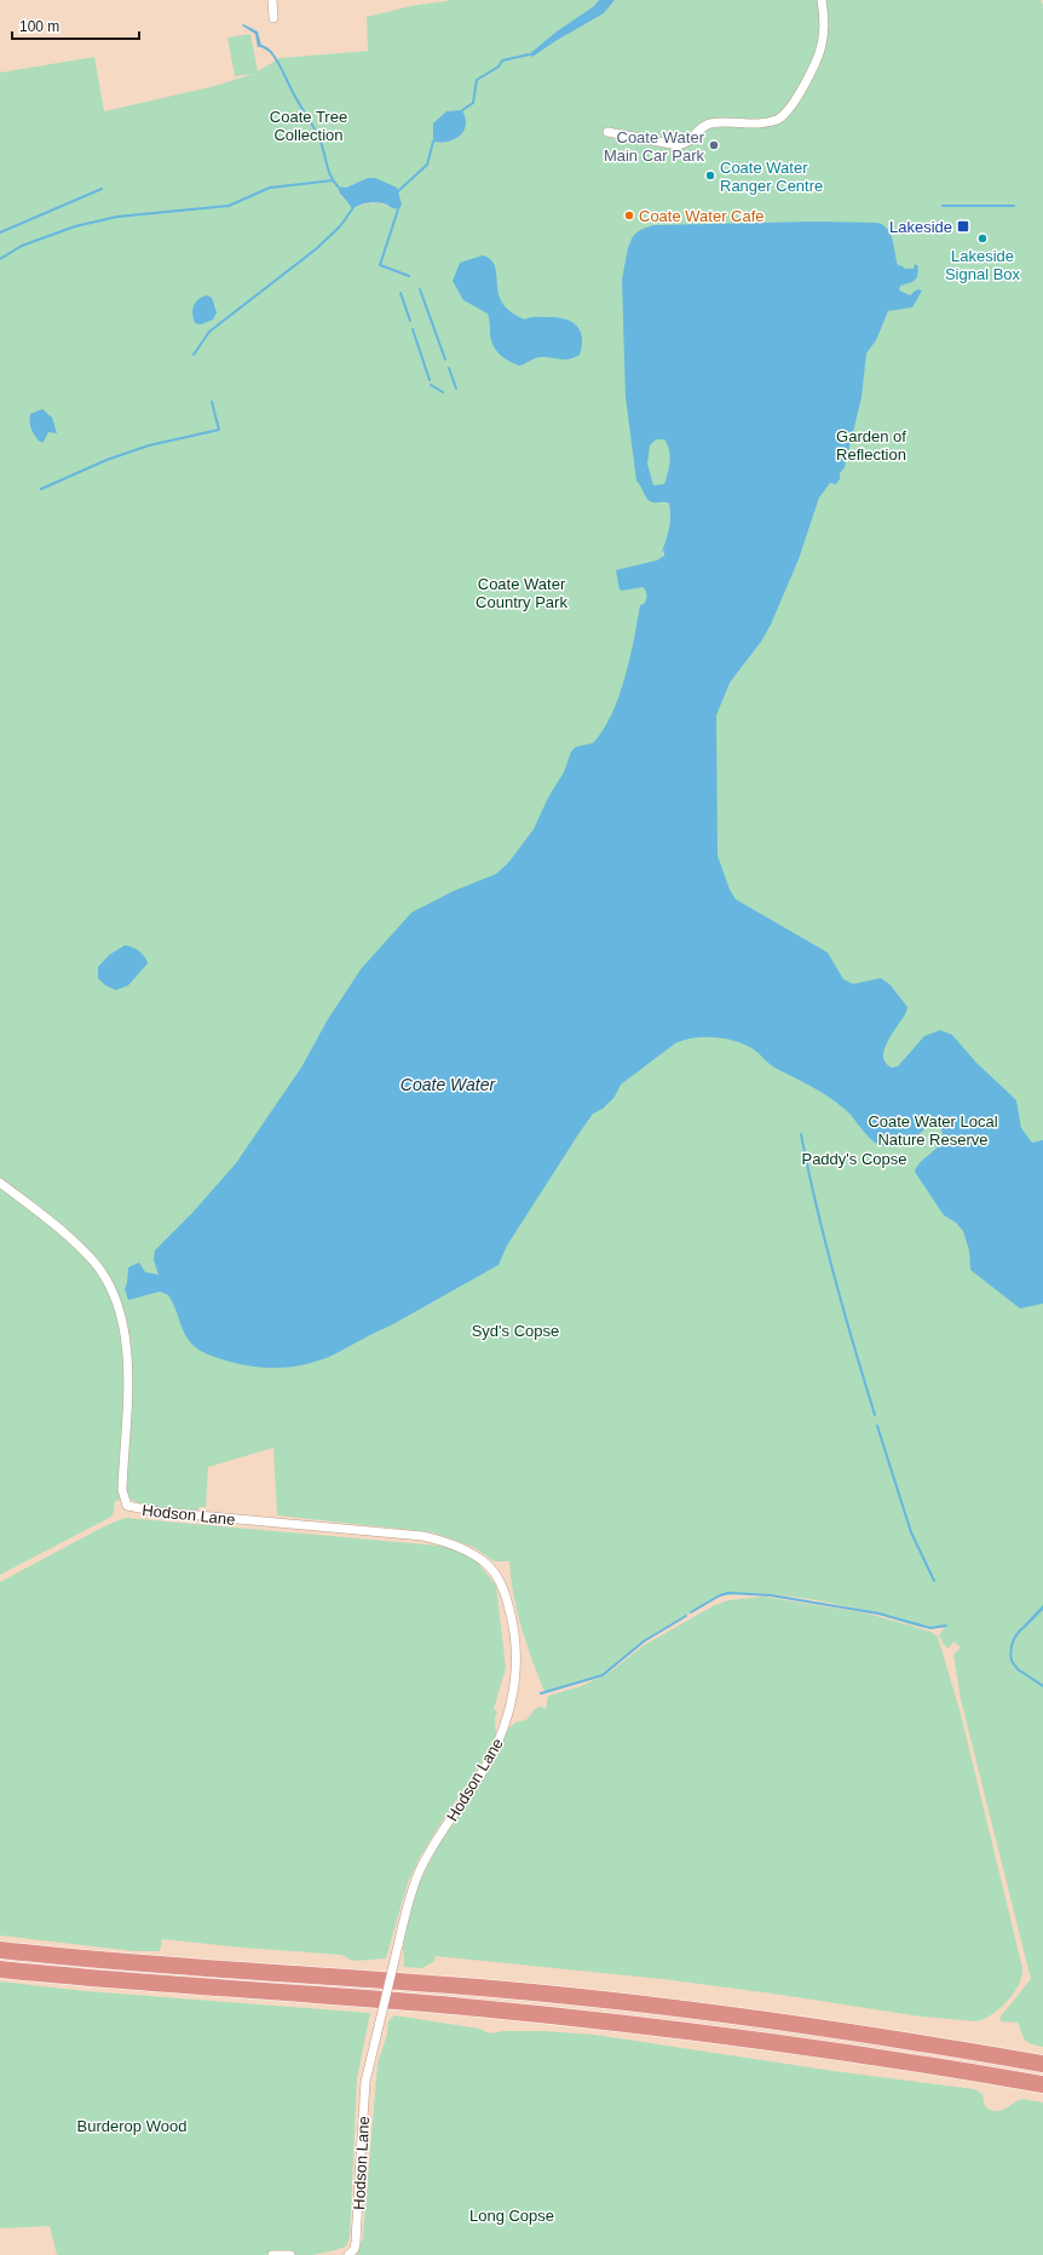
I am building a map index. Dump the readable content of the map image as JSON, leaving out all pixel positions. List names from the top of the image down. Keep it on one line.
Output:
{"streets":{"street":["Hodson Lane"]},"water":["Coate Water"],"parks":["Coate Tree Collection","Garden of Reflection","Coate Water Country Park","Coate Water Local Nature Reserve","Paddy's Copse","Syd's Copse","Burderop Wood","Long Copse"],"places":{"other":["Coate Water Main Car Park","Coate Water Ranger Centre","Coate Water Cafe","Lakeside Signal Box"],"transit":["Lakeside"]},"scale_bar":"100 m"}
